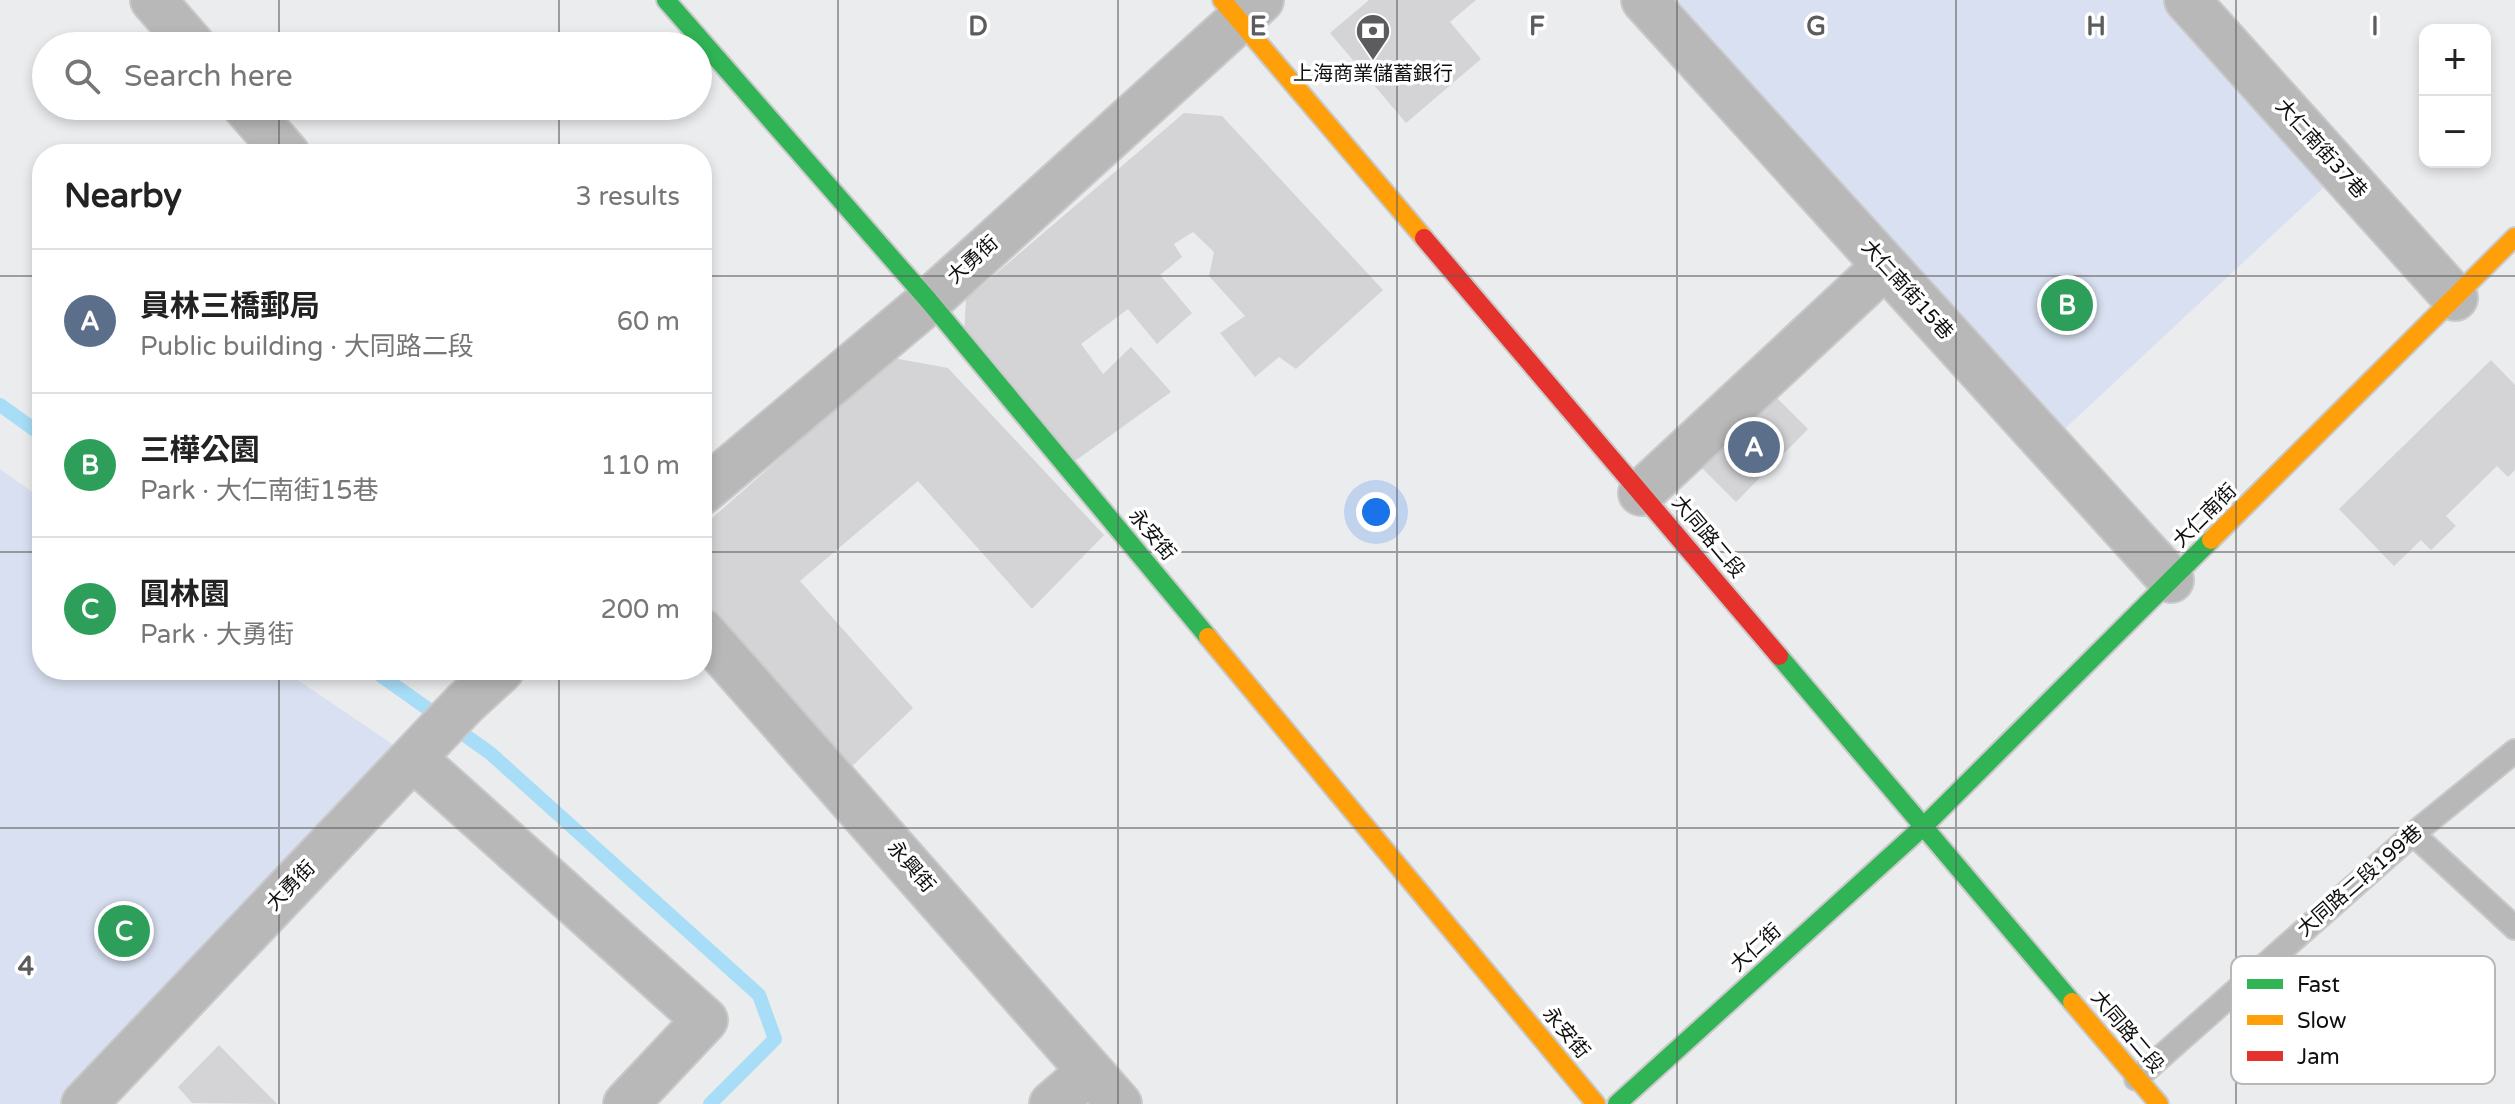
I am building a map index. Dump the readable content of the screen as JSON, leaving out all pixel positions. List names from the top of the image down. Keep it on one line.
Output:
{"streets":{"street":["大仁南街37巷","大勇街","大仁南街15巷","大仁南街","永安街","大同路二段","永興街","大仁街"],"lane":["大同路二段199巷"]},"crossings":[["大仁南街37巷","大仁南街"],["大勇街","永安街"],["大勇街","大同路二段"],["大仁南街15巷","大仁南街"],["大仁南街","大同路二段"],["大仁南街","大仁街"],["大同路二段","大同路二段199巷"],["大同路二段","大仁街"]],"places":{"bank":["上海商業儲蓄銀行"]},"legend":["Fast","Slow","Jam"],"page":{"map_buttons":["+","−"],"search":"Search here","heading":["Nearby","3 results"],"list":[{"mark":"A","name":"員林三橋郵局","note":"Public building · 大同路二段","value":"60 m"},{"mark":"B","name":"三樺公園","note":"Park · 大仁南街15巷","value":"110 m"},{"mark":"C","name":"圓林園","note":"Park · 大勇街","value":"200 m"}],"pins":["B","A","C"]},"grid":{"columns":["D","E","F","G","H","I"],"rows":["4"]}}
